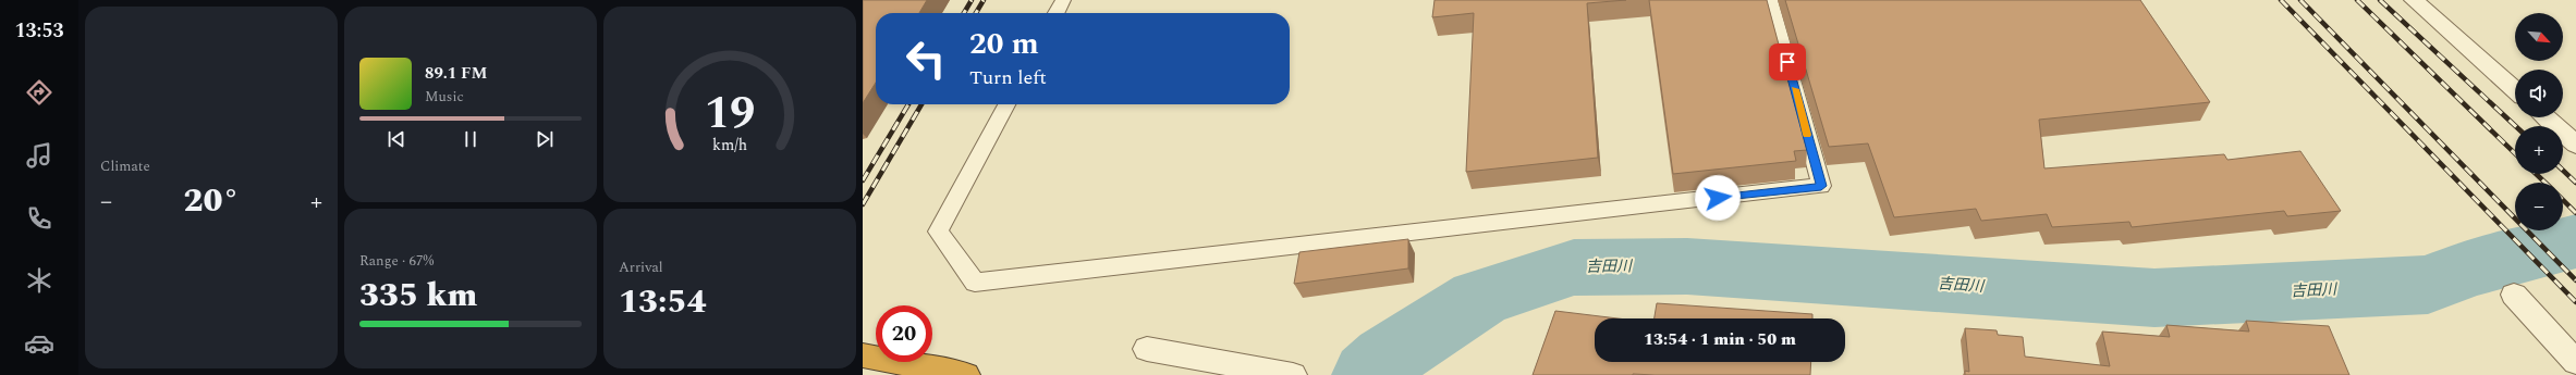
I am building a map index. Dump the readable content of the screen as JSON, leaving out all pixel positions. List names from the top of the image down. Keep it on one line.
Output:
{"water":["吉田川"],"north":"bottom right","page":{"tabs":"13:53","tile":["Climate",["Range · 67%","335 km"],["Arrival","13:54"]],"map_buttons":["+","−"],"turn":["20 m","Turn left"],"song":["89.1 FM","Music"],"heat":["−","20°","+"],"limit":"20","trip":"13:54 · 1 min · 50 m","gauge":["19","km/h"]}}
